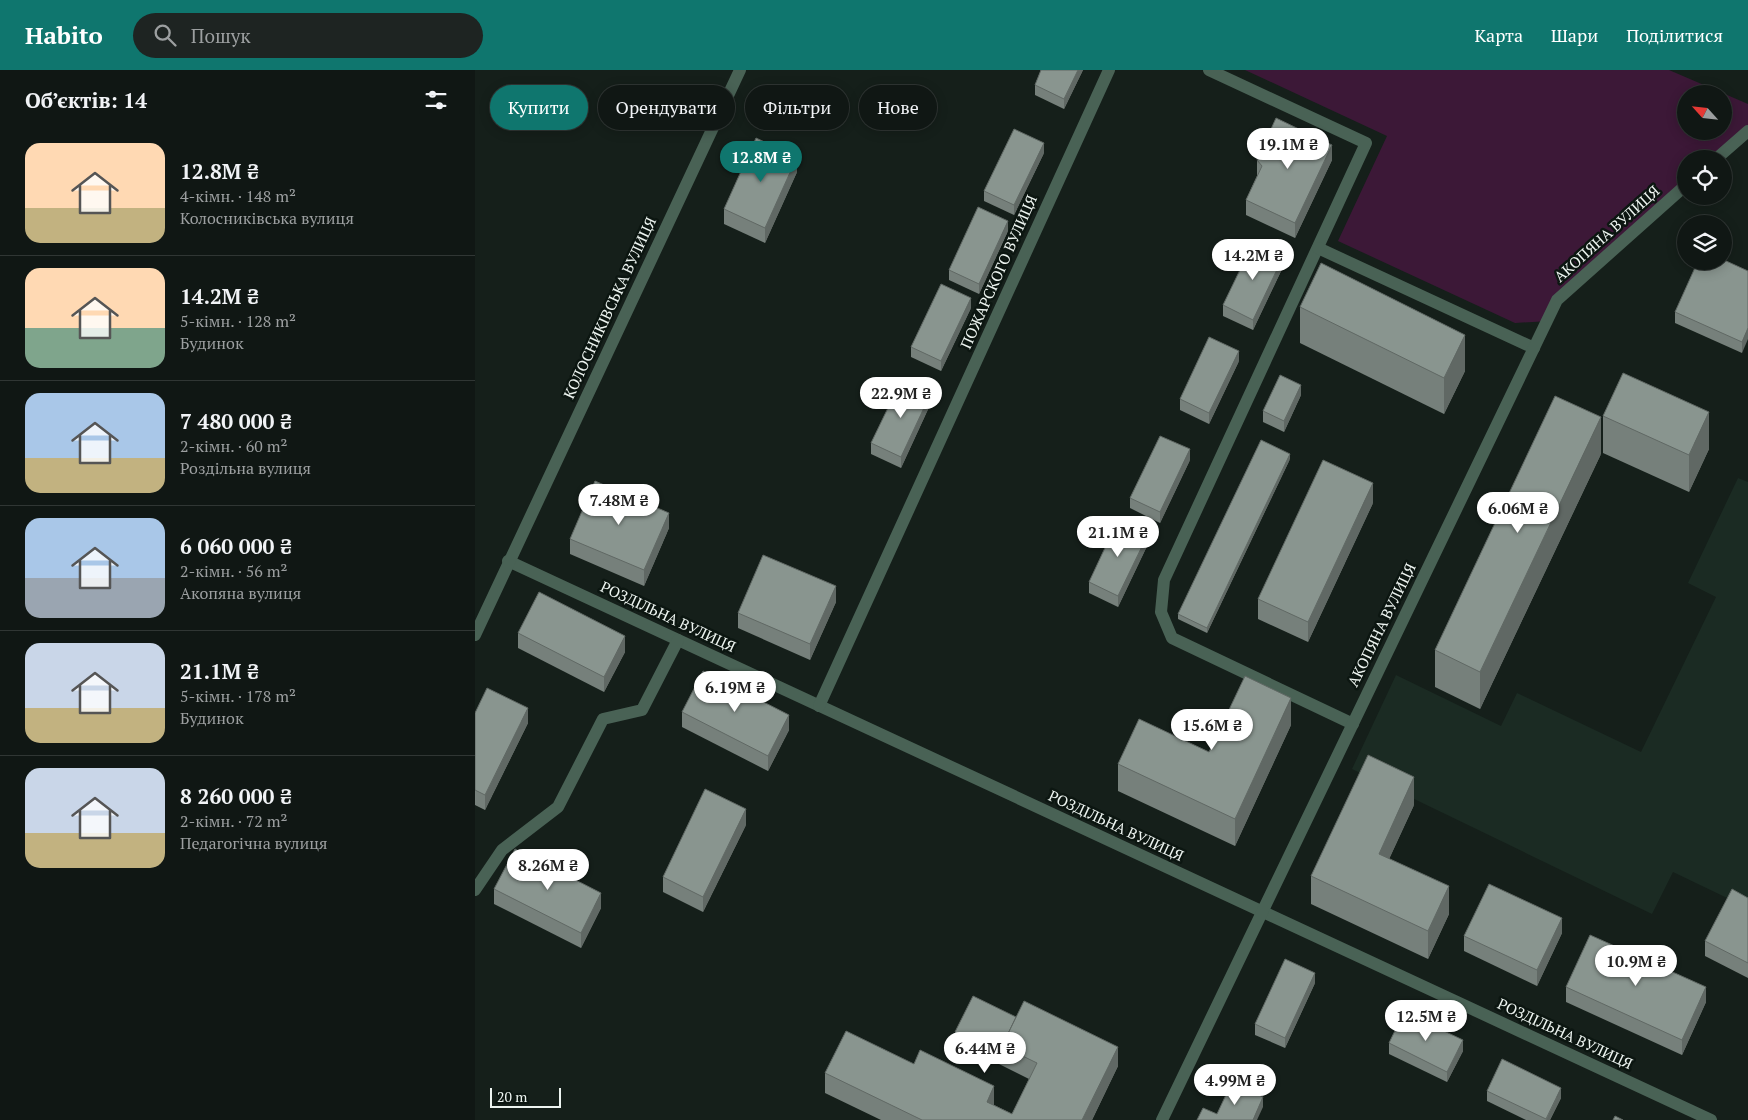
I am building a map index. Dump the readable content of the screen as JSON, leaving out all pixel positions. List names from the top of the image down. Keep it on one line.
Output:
{"streets":{"street":["АКОПЯНА ВУЛИЦЯ","ПОЖАРСКОГО ВУЛИЦЯ","КОЛОСНИКІВСЬКА ВУЛИЦЯ","РОЗДІЛЬНА ВУЛИЦЯ"]},"crossings":[["АКОПЯНА ВУЛИЦЯ","РОЗДІЛЬНА ВУЛИЦЯ"],["ПОЖАРСКОГО ВУЛИЦЯ","РОЗДІЛЬНА ВУЛИЦЯ"],["КОЛОСНИКІВСЬКА ВУЛИЦЯ","РОЗДІЛЬНА ВУЛИЦЯ"]],"scale_bar":"20 m","north":"top left","page":{"header":"Habito","search":"Пошук","nav":["Карта","Шари","Поділитися"],"heading":"Об’єктів: 14","chip":["Купити","Орендувати","Фільтри","Нове"],"price":["19.1M ₴","12.8M ₴","14.2M ₴","22.9M ₴","7.48M ₴","6.06M ₴","21.1M ₴","6.19M ₴","15.6M ₴","8.26M ₴","10.9M ₴","12.5M ₴","6.44M ₴","4.99M ₴"],"list":[{"name":"12.8M ₴","note":"4-кімн. · 148 m² · Колосниківська вулиця"},{"name":"14.2M ₴","note":"5-кімн. · 128 m² · Будинок"},{"name":"7 480 000 ₴","note":"2-кімн. · 60 m² · Роздільна вулиця"},{"name":"6 060 000 ₴","note":"2-кімн. · 56 m² · Акопяна вулиця"},{"name":"21.1M ₴","note":"5-кімн. · 178 m² · Будинок"},{"name":"8 260 000 ₴","note":"2-кімн. · 72 m² · Педагогічна вулиця"}],"scale":"20 m"}}
